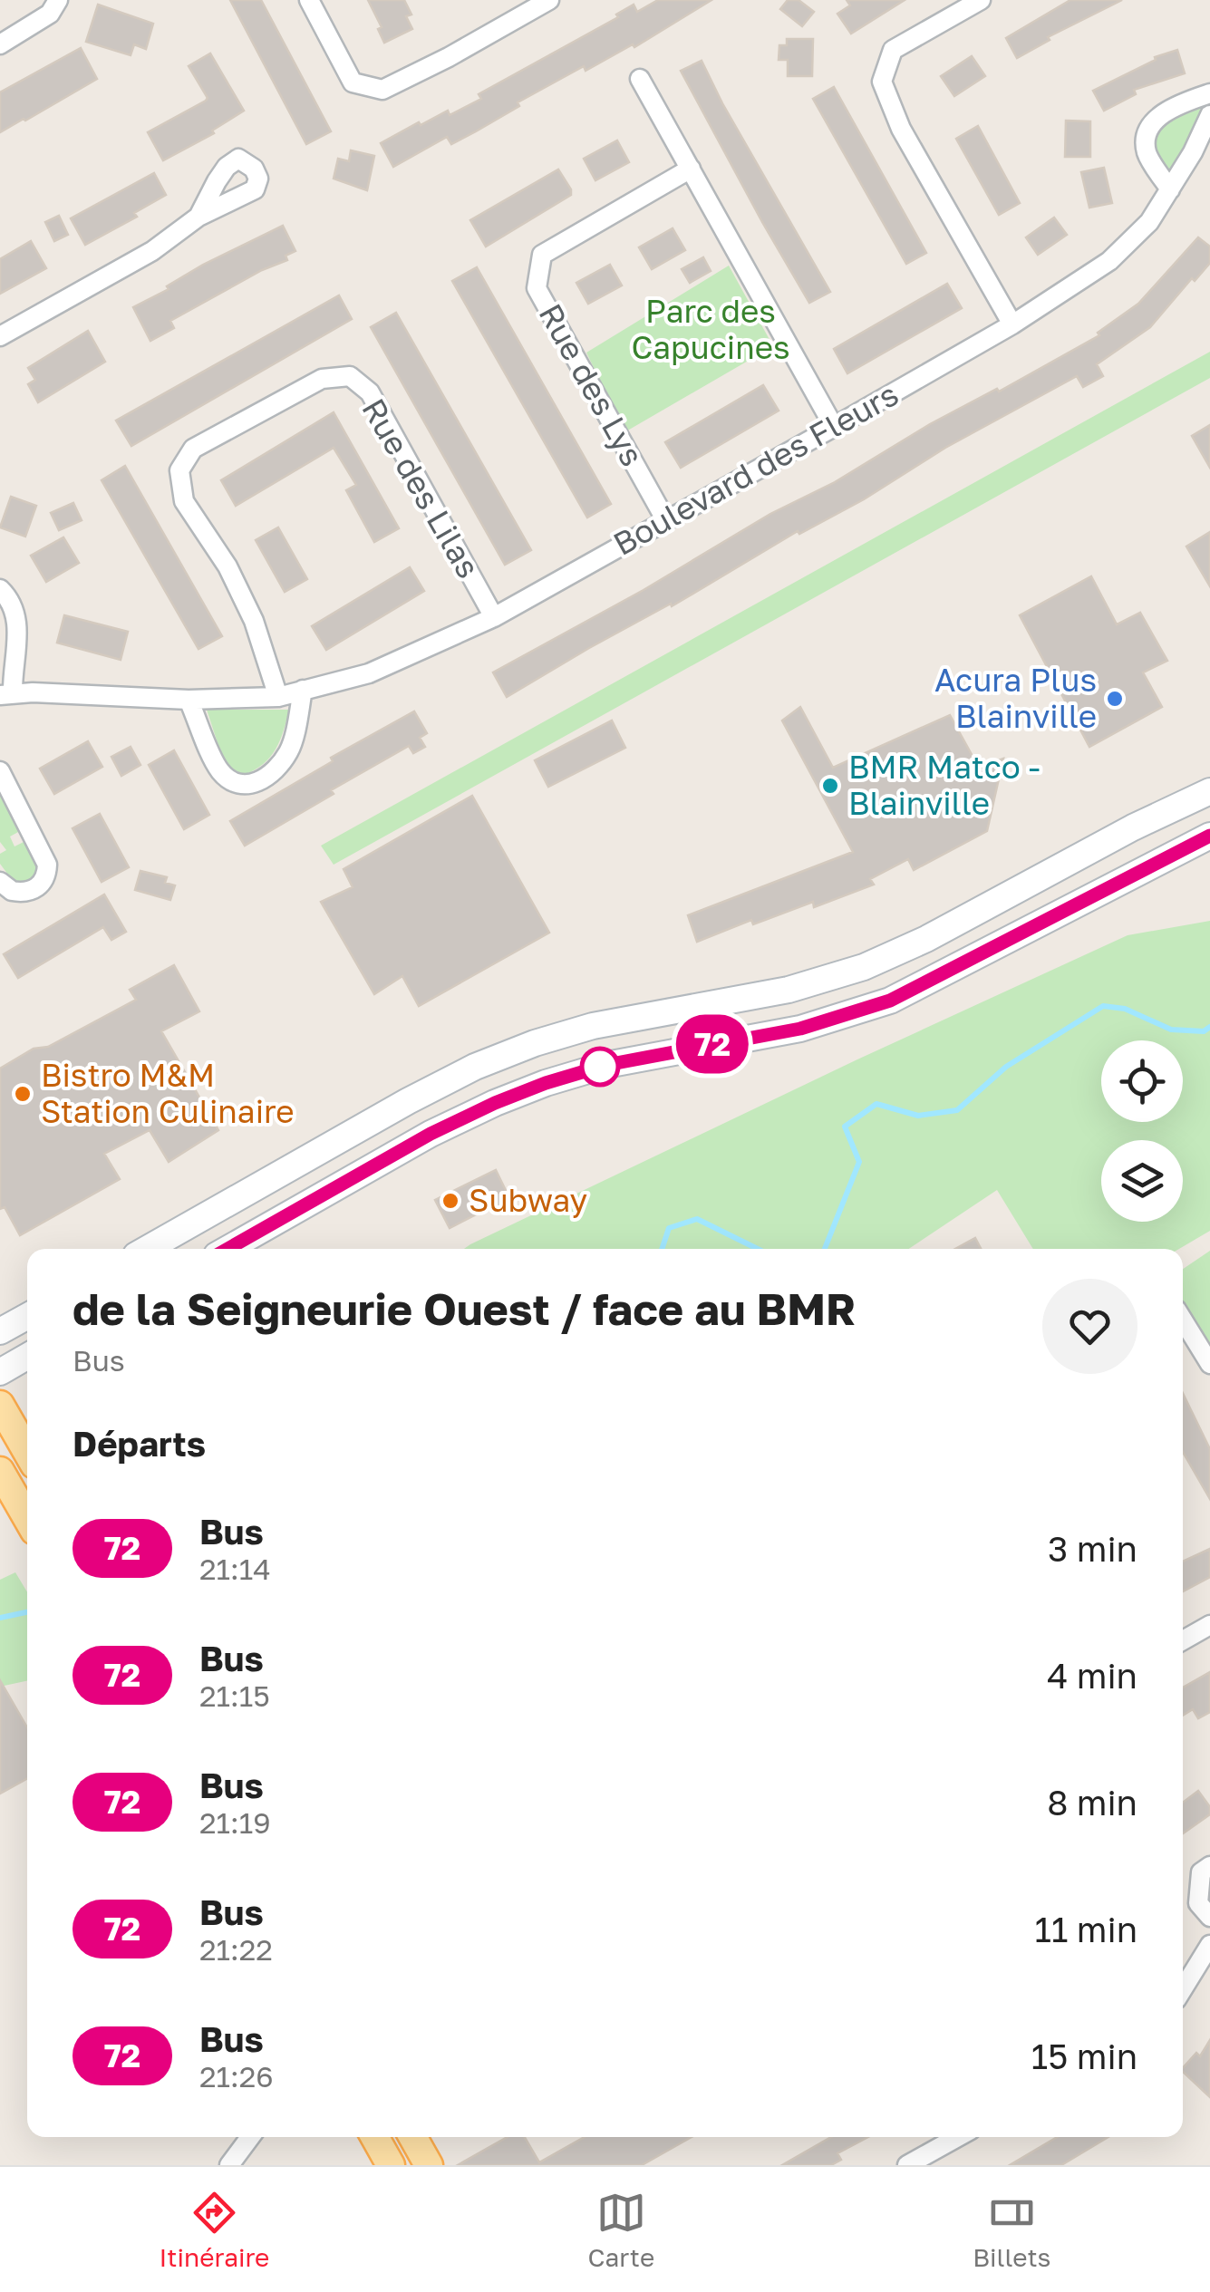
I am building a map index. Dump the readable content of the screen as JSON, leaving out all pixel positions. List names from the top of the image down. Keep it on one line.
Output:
{"streets":{"street":["Rue des Lys","Boulevard des Fleurs","Rue des Lilas"]},"crossings":[["Rue des Lys","Boulevard des Fleurs"],["Boulevard des Fleurs","Rue des Lilas"]],"parks":["Parc des Capucines"],"places":["Acura Plus Blainville","BMR Matco - Blainville","Bistro M&M Station Culinaire","Subway"],"lines":["bus line 72"],"page":{"on_map":"72","heading":[["de la Seigneurie Ouest / face au BMR","Bus"],"Départs"],"list":[{"mark":"72","name":"Bus","note":"21:14","value":"3 min"},{"mark":"72","name":"Bus","note":"21:15","value":"4 min"},{"mark":"72","name":"Bus","note":"21:19","value":"8 min"},{"mark":"72","name":"Bus","note":"21:22","value":"11 min"},{"mark":"72","name":"Bus","note":"21:26","value":"15 min"}],"tabs":["Itinéraire","Carte","Billets"]}}
